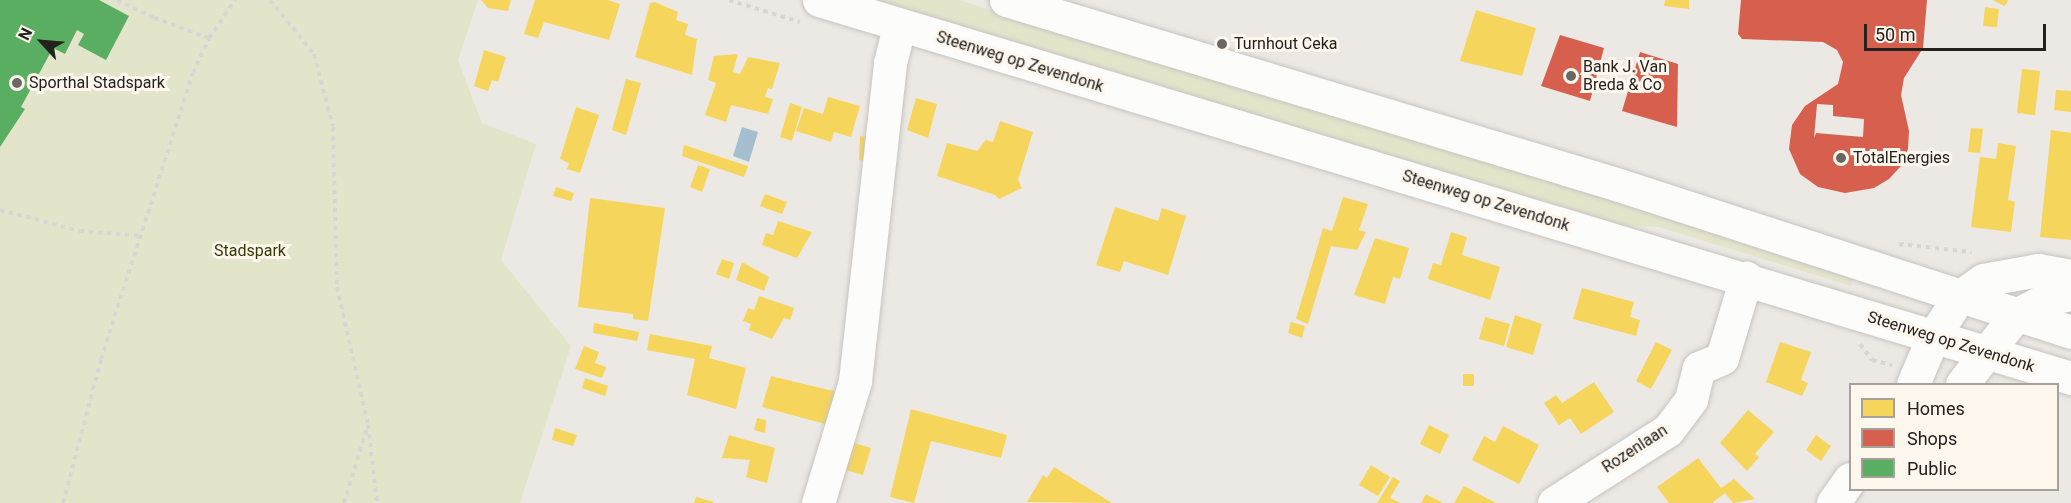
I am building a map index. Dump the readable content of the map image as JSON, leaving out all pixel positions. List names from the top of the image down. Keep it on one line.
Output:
{"streets":{"main road":["Steenweg op Zevendonk","Rozenlaan"]},"crossings":[["Steenweg op Zevendonk","Rozenlaan"]],"parks":["Stadspark"],"places":["Turnhout Ceka","Bank J. Van Breda & Co","Sporthal Stadspark","TotalEnergies"],"legend":["Homes","Shops","Public"],"scale_bar":"50 m","north":"top left"}
